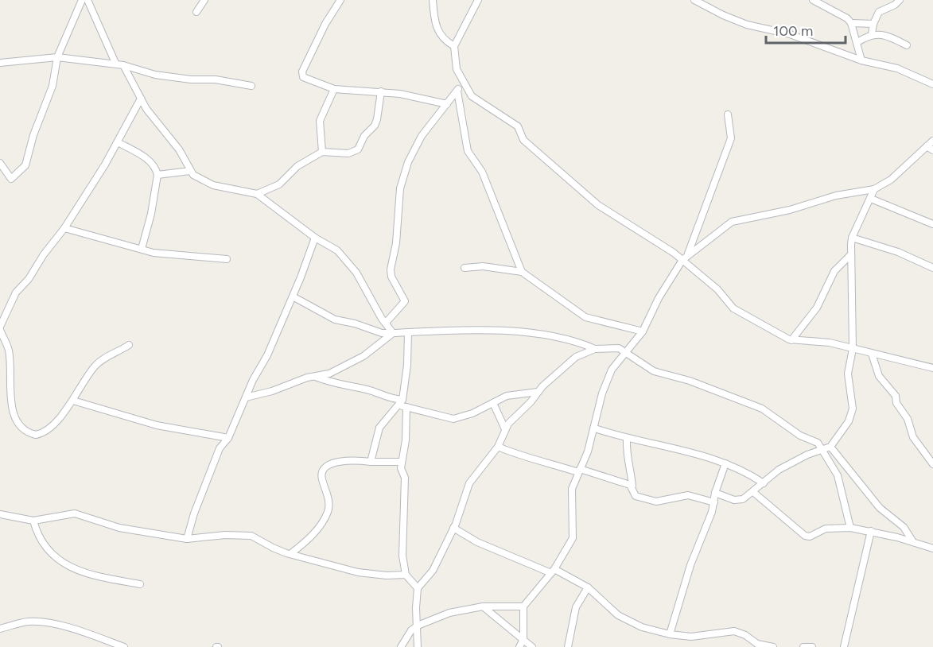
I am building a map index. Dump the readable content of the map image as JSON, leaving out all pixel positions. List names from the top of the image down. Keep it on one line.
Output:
{"scale_bar":"100 m"}
